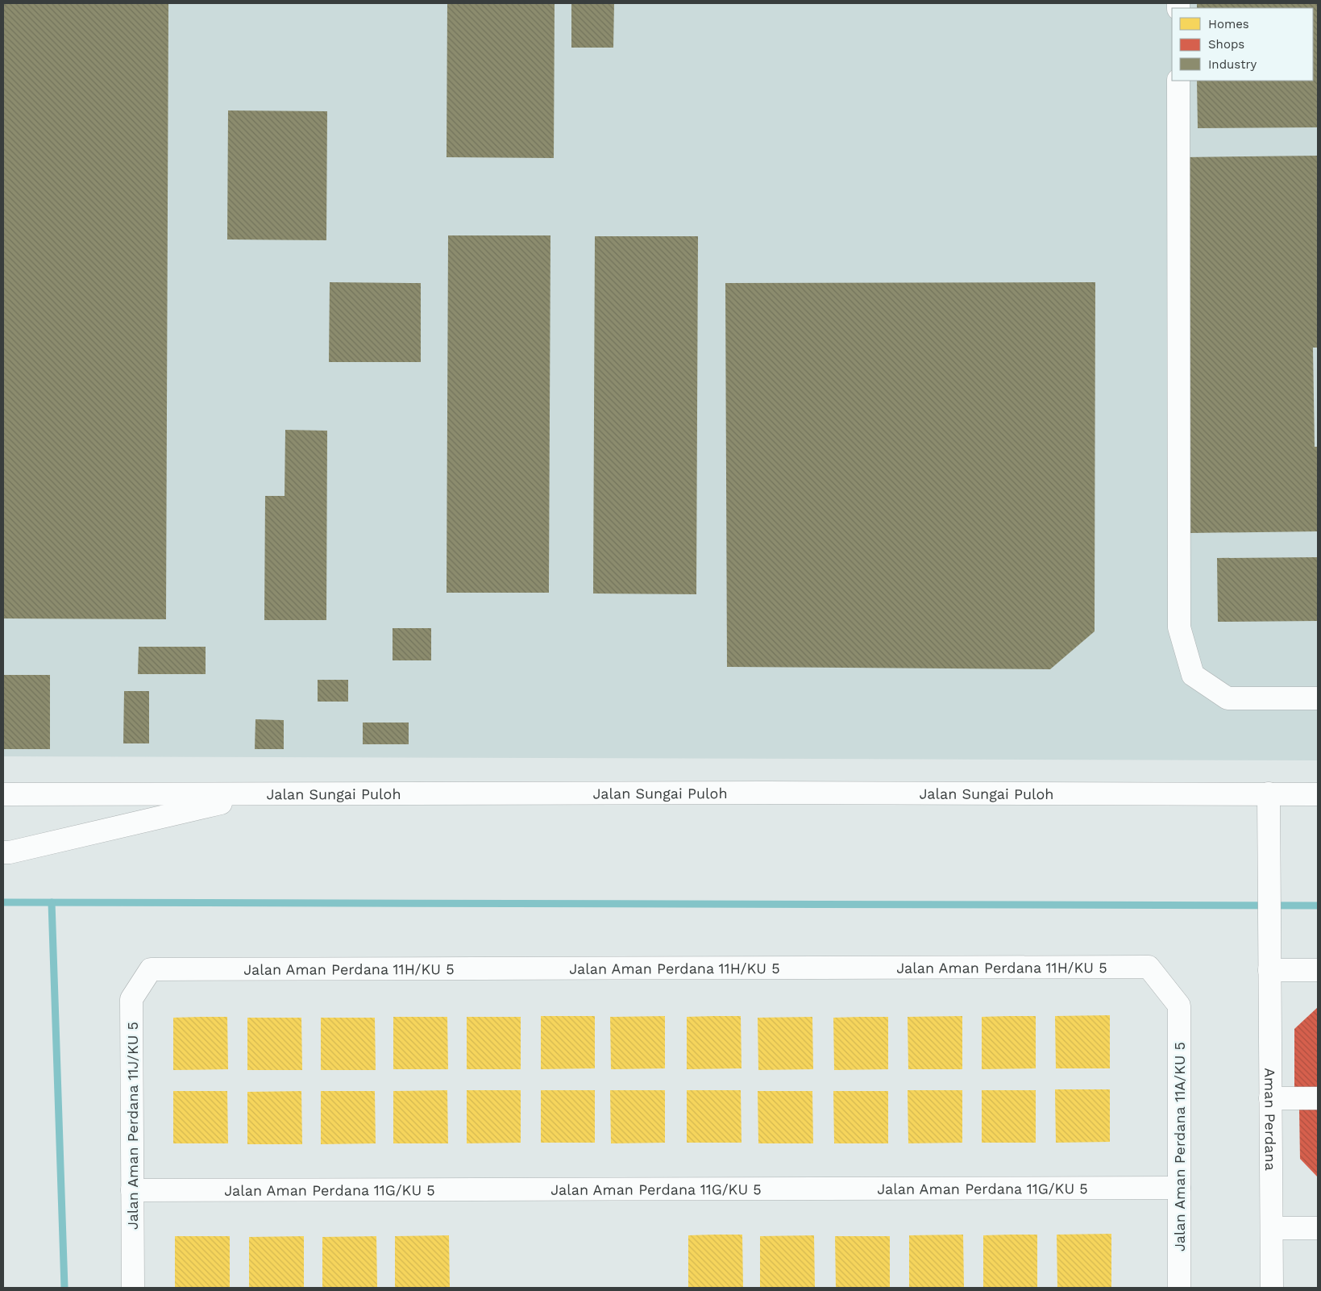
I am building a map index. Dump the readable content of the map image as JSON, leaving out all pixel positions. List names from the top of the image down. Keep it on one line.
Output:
{"streets":{"street":["Jalan Sungai Puloh","Jalan Aman Perdana 11H/KU 5","Aman Perdana","Jalan Aman Perdana 11J/KU 5","Jalan Aman Perdana 11A/KU 5","Jalan Aman Perdana 11G/KU 5"]},"crossings":[["Jalan Sungai Puloh","Aman Perdana"],["Jalan Aman Perdana 11H/KU 5","Jalan Aman Perdana 11J/KU 5"],["Jalan Aman Perdana 11H/KU 5","Jalan Aman Perdana 11A/KU 5"],["Jalan Aman Perdana 11J/KU 5","Jalan Aman Perdana 11G/KU 5"],["Jalan Aman Perdana 11A/KU 5","Jalan Aman Perdana 11G/KU 5"]],"legend":["Homes","Shops","Industry"]}
